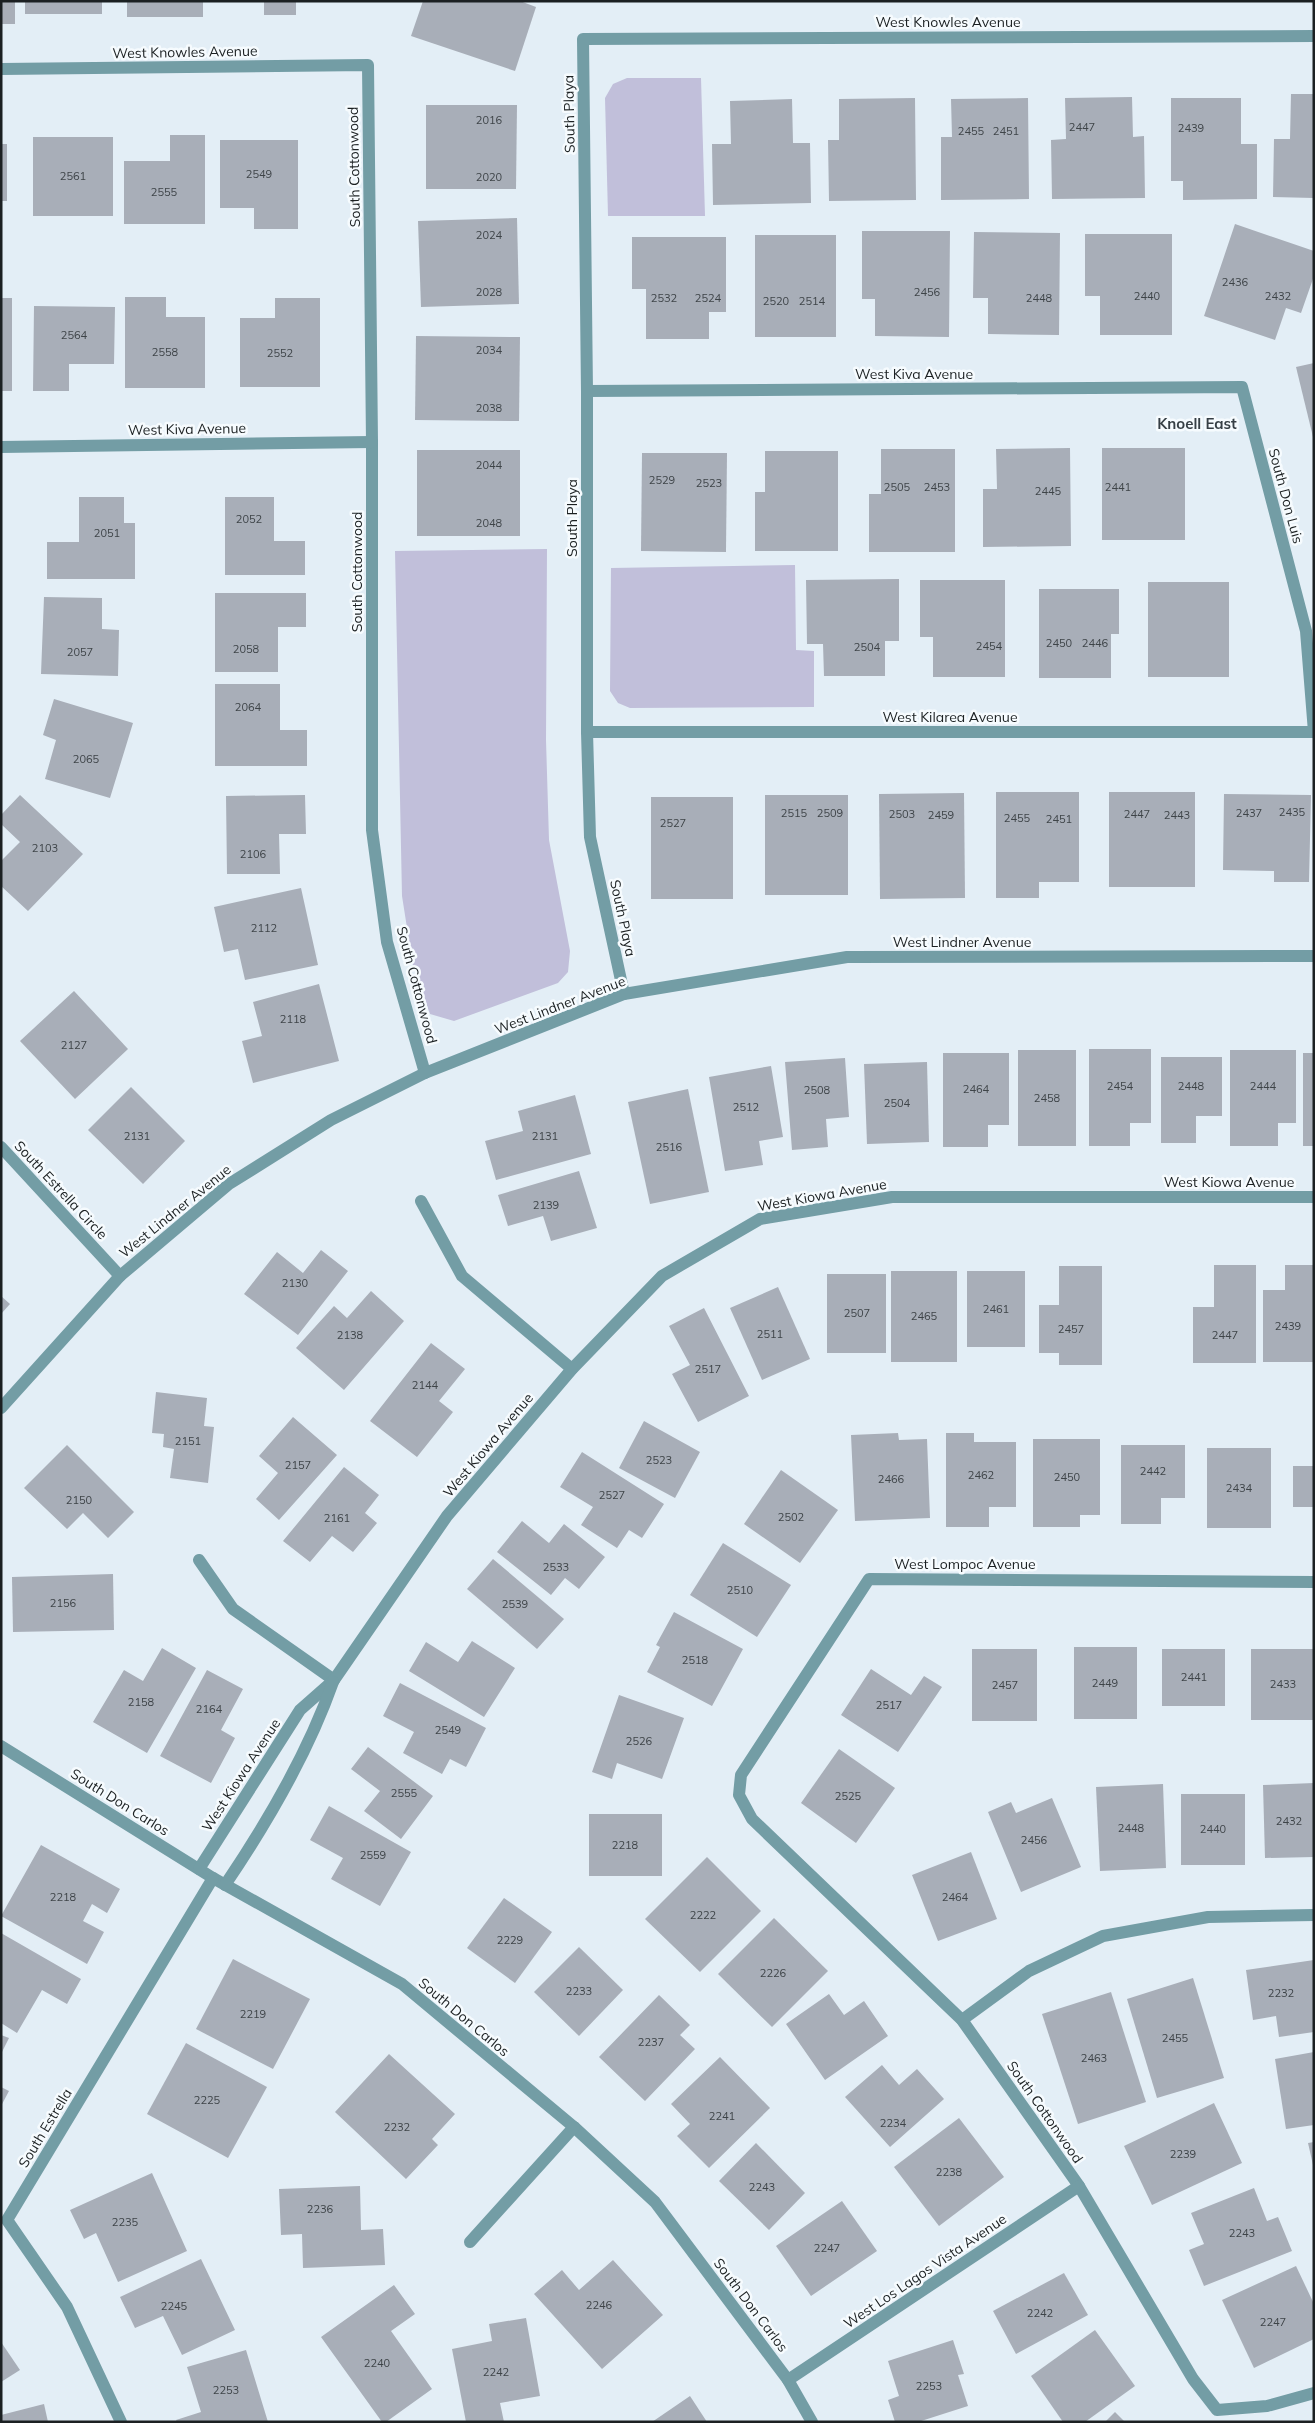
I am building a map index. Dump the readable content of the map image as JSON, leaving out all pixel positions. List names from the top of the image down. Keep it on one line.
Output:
{"streets":{"street":["West Knowles Avenue","South Playa","South Cottonwood","West Kiva Avenue","South Don Luis","West Kilarea Avenue","West Lindner Avenue","West Kiowa Avenue","South Estrella Circle","West Lompoc Avenue","South Don Carlos","South Estrella","West Los Lagos Vista Avenue"]},"crossings":[["West Knowles Avenue","South Playa"],["West Knowles Avenue","South Cottonwood"],["South Playa","West Kiva Avenue"],["South Playa","West Kilarea Avenue"],["South Playa","West Lindner Avenue"],["South Cottonwood","West Kiva Avenue"],["South Cottonwood","West Lindner Avenue"],["South Cottonwood","West Lompoc Avenue"],["South Cottonwood","West Los Lagos Vista Avenue"],["West Kiva Avenue","South Don Luis"],["South Don Luis","West Kilarea Avenue"],["West Lindner Avenue","South Estrella Circle"],["West Kiowa Avenue","South Don Carlos"],["South Don Carlos","South Estrella"],["South Don Carlos","West Los Lagos Vista Avenue"]],"districts":["Knoell East"],"house_numbers":["2016","2447","2439","2455","2451","2549","2561","2020","2555","2024","2436","2028","2456","2440","2432","2532","2524","2448","2520","2514","2564","2034","2558","2552","2038","2044","2529","2523","2505","2453","2441","2445","2052","2048","2051","2450","2446","2454","2504","2058","2057","2064","2065","2435","2515","2509","2437","2503","2447","2459","2443","2455","2451","2527","2103","2106","2112","2118","2127","2454","2448","2444","2464","2508","2458","2504","2512","2131","2131","2516","2139","2130","2461","2507","2465","2439","2457","2511","2138","2447","2517","2144","2151","2523","2157","2442","2462","2450","2466","2434","2527","2150","2502","2161","2533","2510","2156","2539","2518","2441","2449","2433","2457","2158","2517","2164","2549","2526","2555","2525","2432","2448","2440","2456","2218","2559","2218","2464","2222","2229","2226","2233","2232","2219","2455","2237","2463","2225","2241","2234","2232","2239","2238","2243","2236","2235","2243","2247","2246","2245","2242","2247","2240","2242","2253","2253"]}
